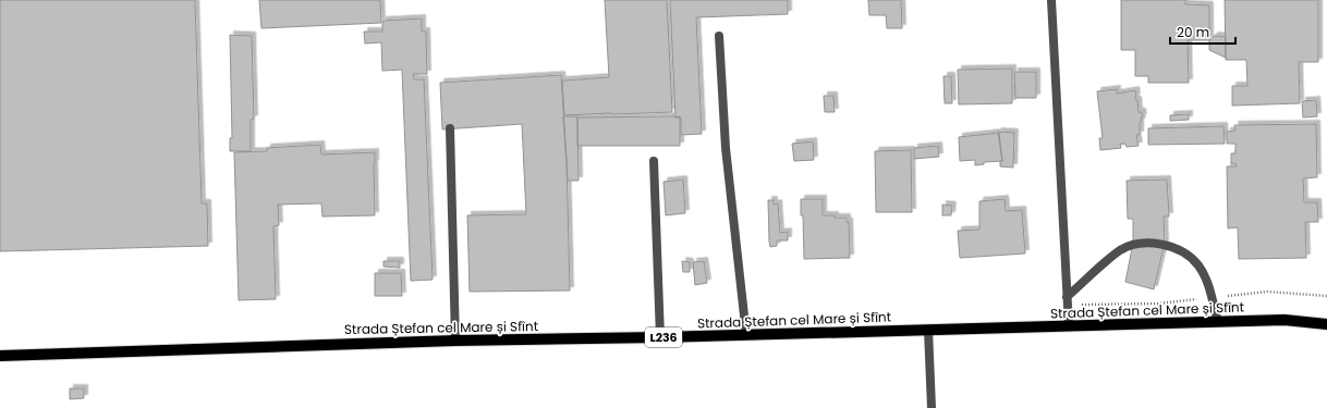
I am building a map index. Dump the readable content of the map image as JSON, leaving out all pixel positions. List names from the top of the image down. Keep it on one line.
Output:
{"streets":{"main road":["Strada Ștefan cel Mare și Sfînt","L236"]},"scale_bar":"20 m"}
